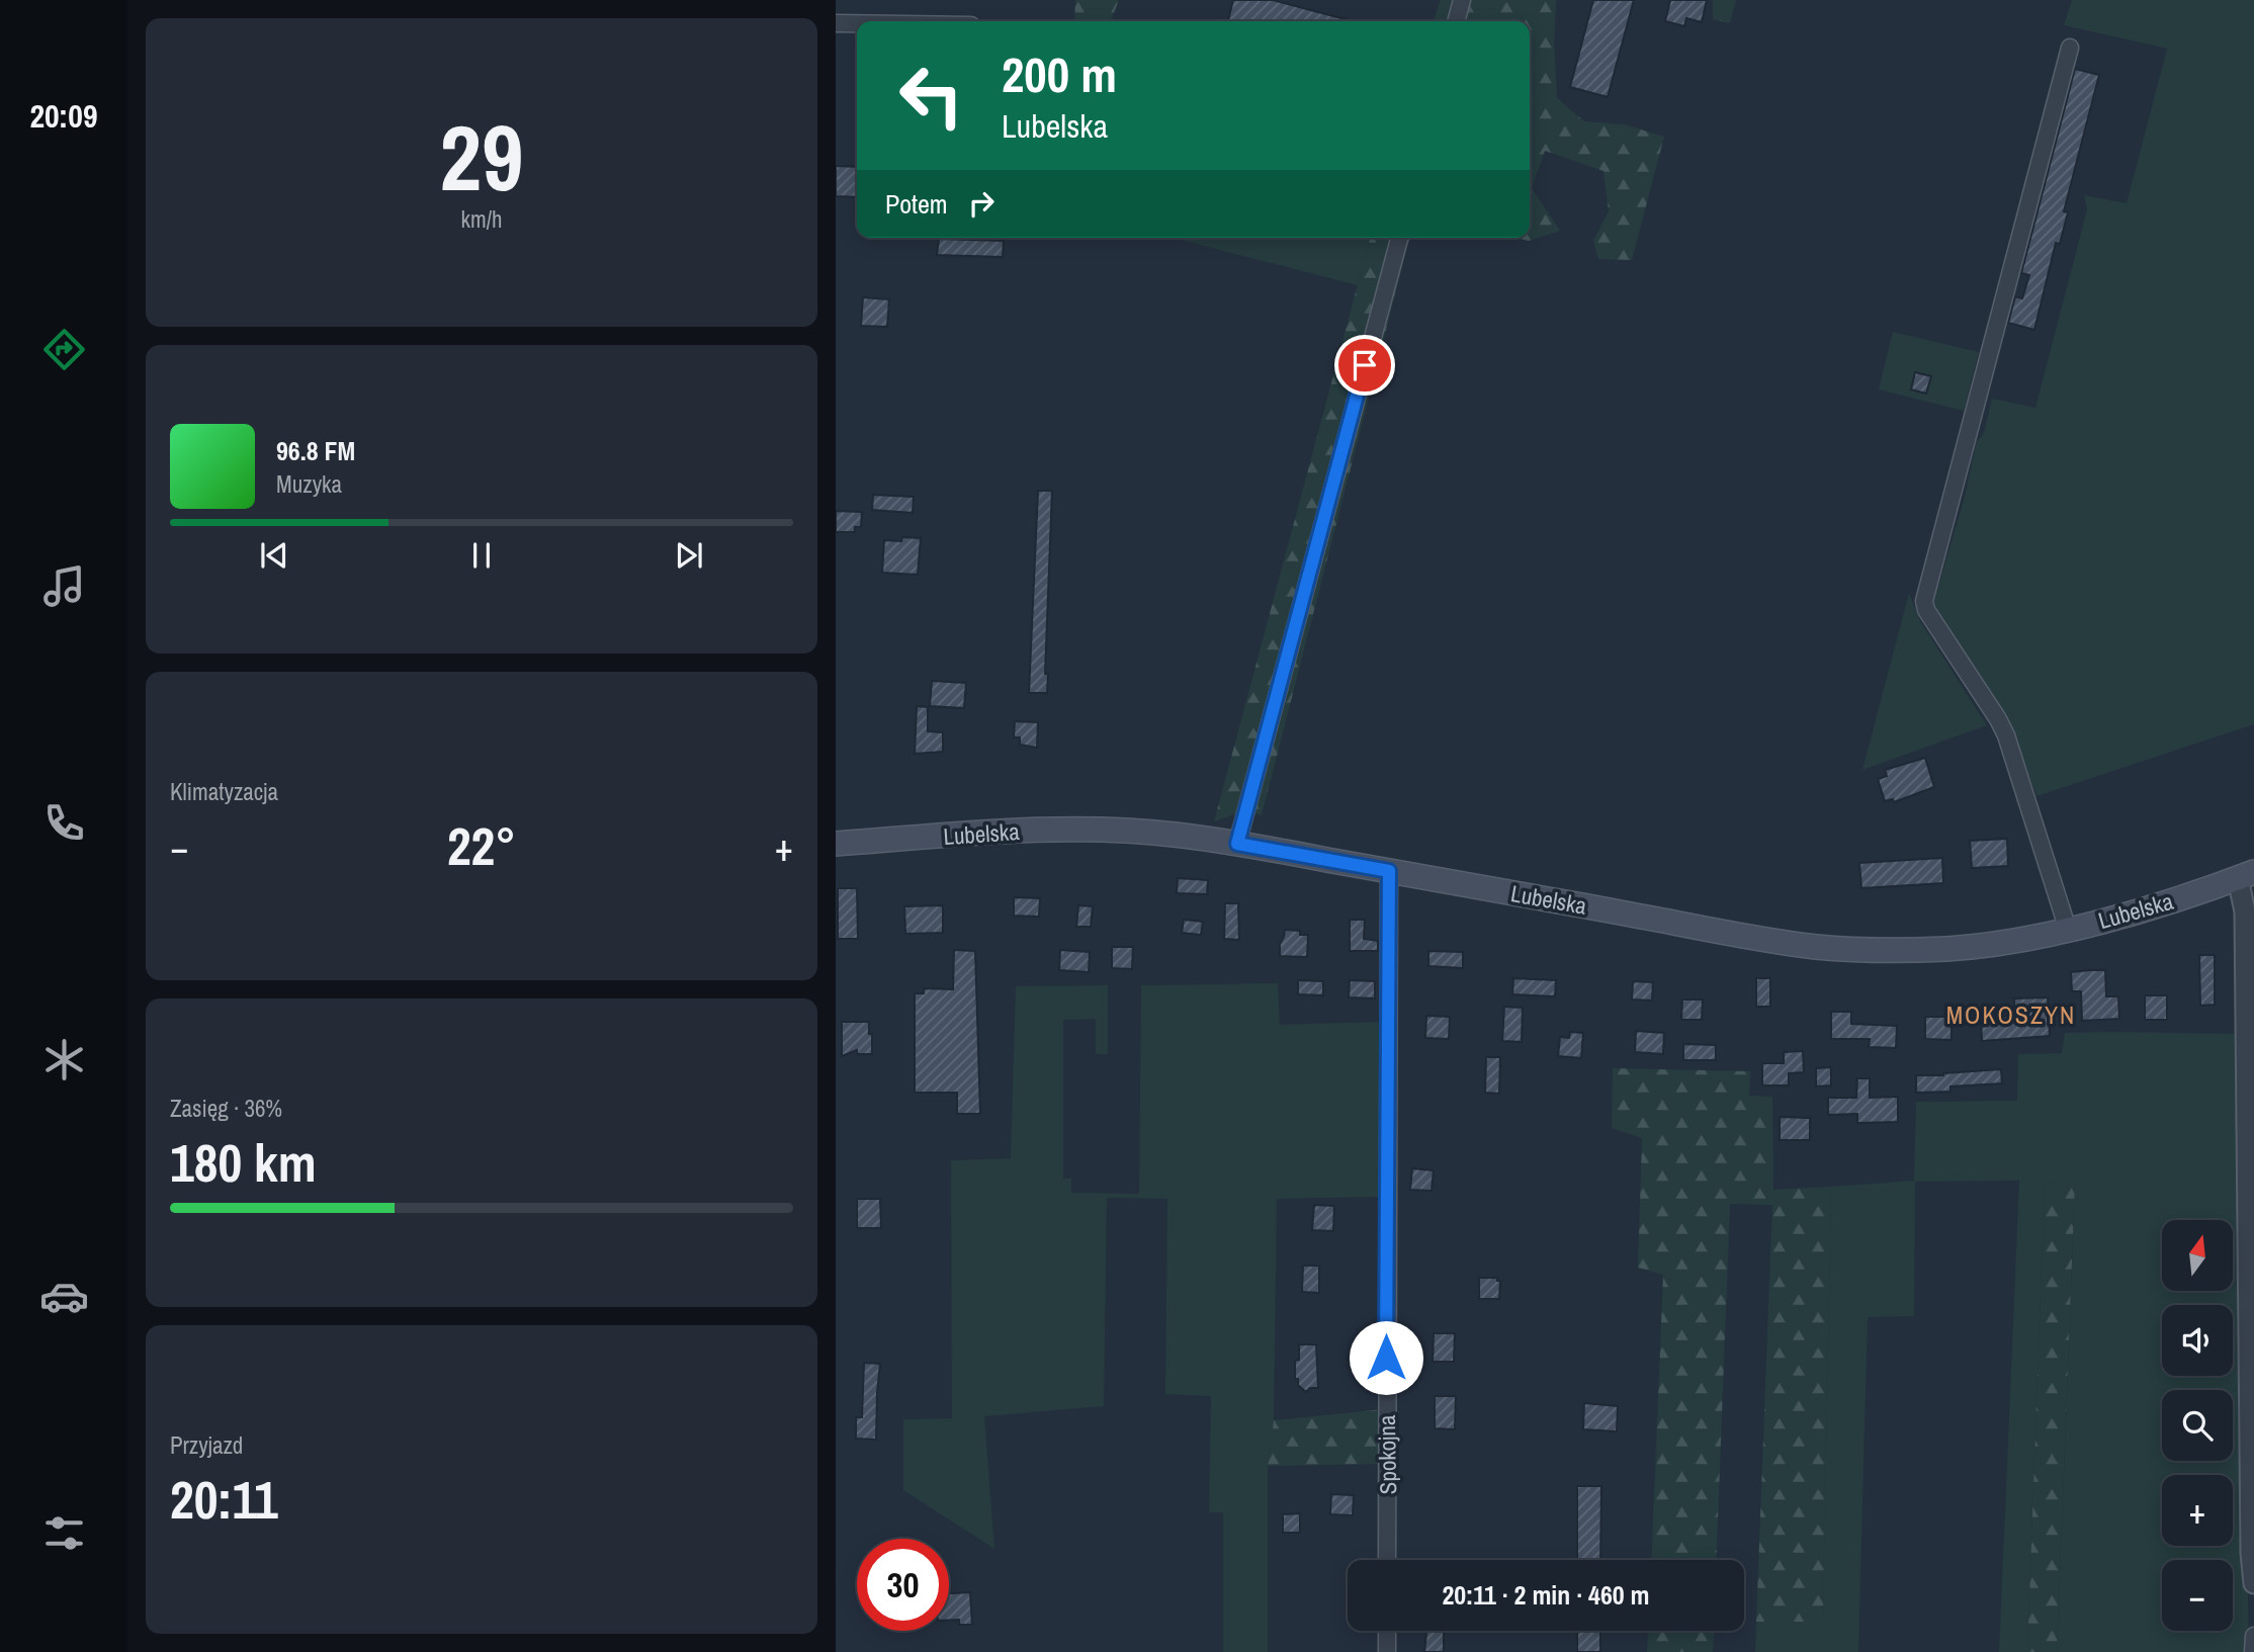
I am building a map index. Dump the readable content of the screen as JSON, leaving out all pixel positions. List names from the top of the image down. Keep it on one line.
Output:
{"streets":{"main road":["Lubelska"],"street":["Spokojna"]},"crossings":[["Lubelska","Spokojna"]],"districts":["MOKOSZYN"],"north":"top","page":{"tabs":"20:09","tile":[["29","km/h"],"Klimatyzacja",["Zasięg · 36%","180 km"],["Przyjazd","20:11"]],"turn":["200 m","Lubelska"],"then":"Potem","song":["96.8 FM","Muzyka"],"heat":["−","22°","+"],"map_buttons":["+","−"],"limit":"30","trip":"20:11 · 2 min · 460 m"}}
